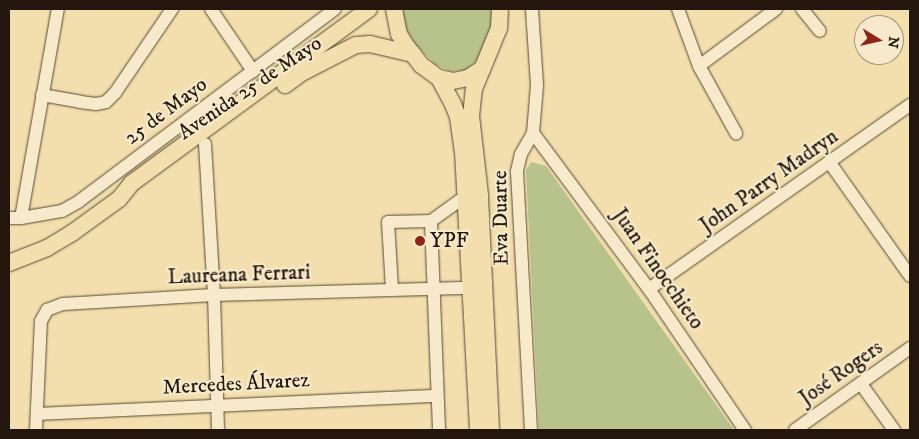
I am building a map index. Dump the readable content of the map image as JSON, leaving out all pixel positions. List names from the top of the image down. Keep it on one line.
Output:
{"streets":{"main road":["Avenida 25 de Mayo"],"street":["25 de Mayo","John Parry Madryn","Eva Duarte","Juan Finocchieto","Laureana Ferrari","José Rogers","Mercedes Álvarez"]},"crossings":[["John Parry Madryn","Juan Finocchieto"],["Eva Duarte","Juan Finocchieto"],["Laureana Ferrari","Mercedes Álvarez"]],"places":["YPF"],"north":"right"}
